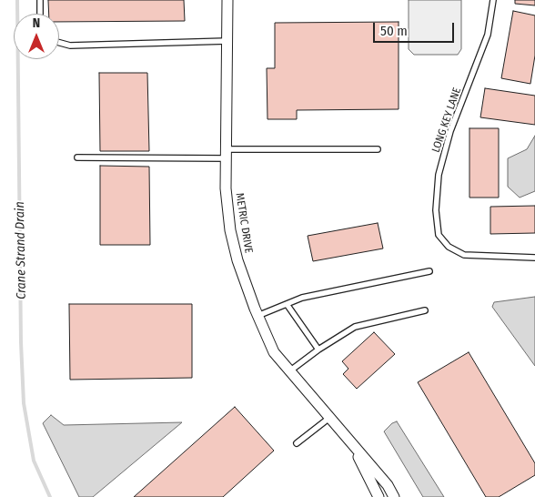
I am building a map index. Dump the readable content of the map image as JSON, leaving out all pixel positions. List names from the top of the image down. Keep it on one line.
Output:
{"streets":{"street":["METRIC DRIVE"],"lane":["LONG KEY LANE"]},"water":["Crane Strand Drain"],"scale_bar":"50 m","north":"top"}
